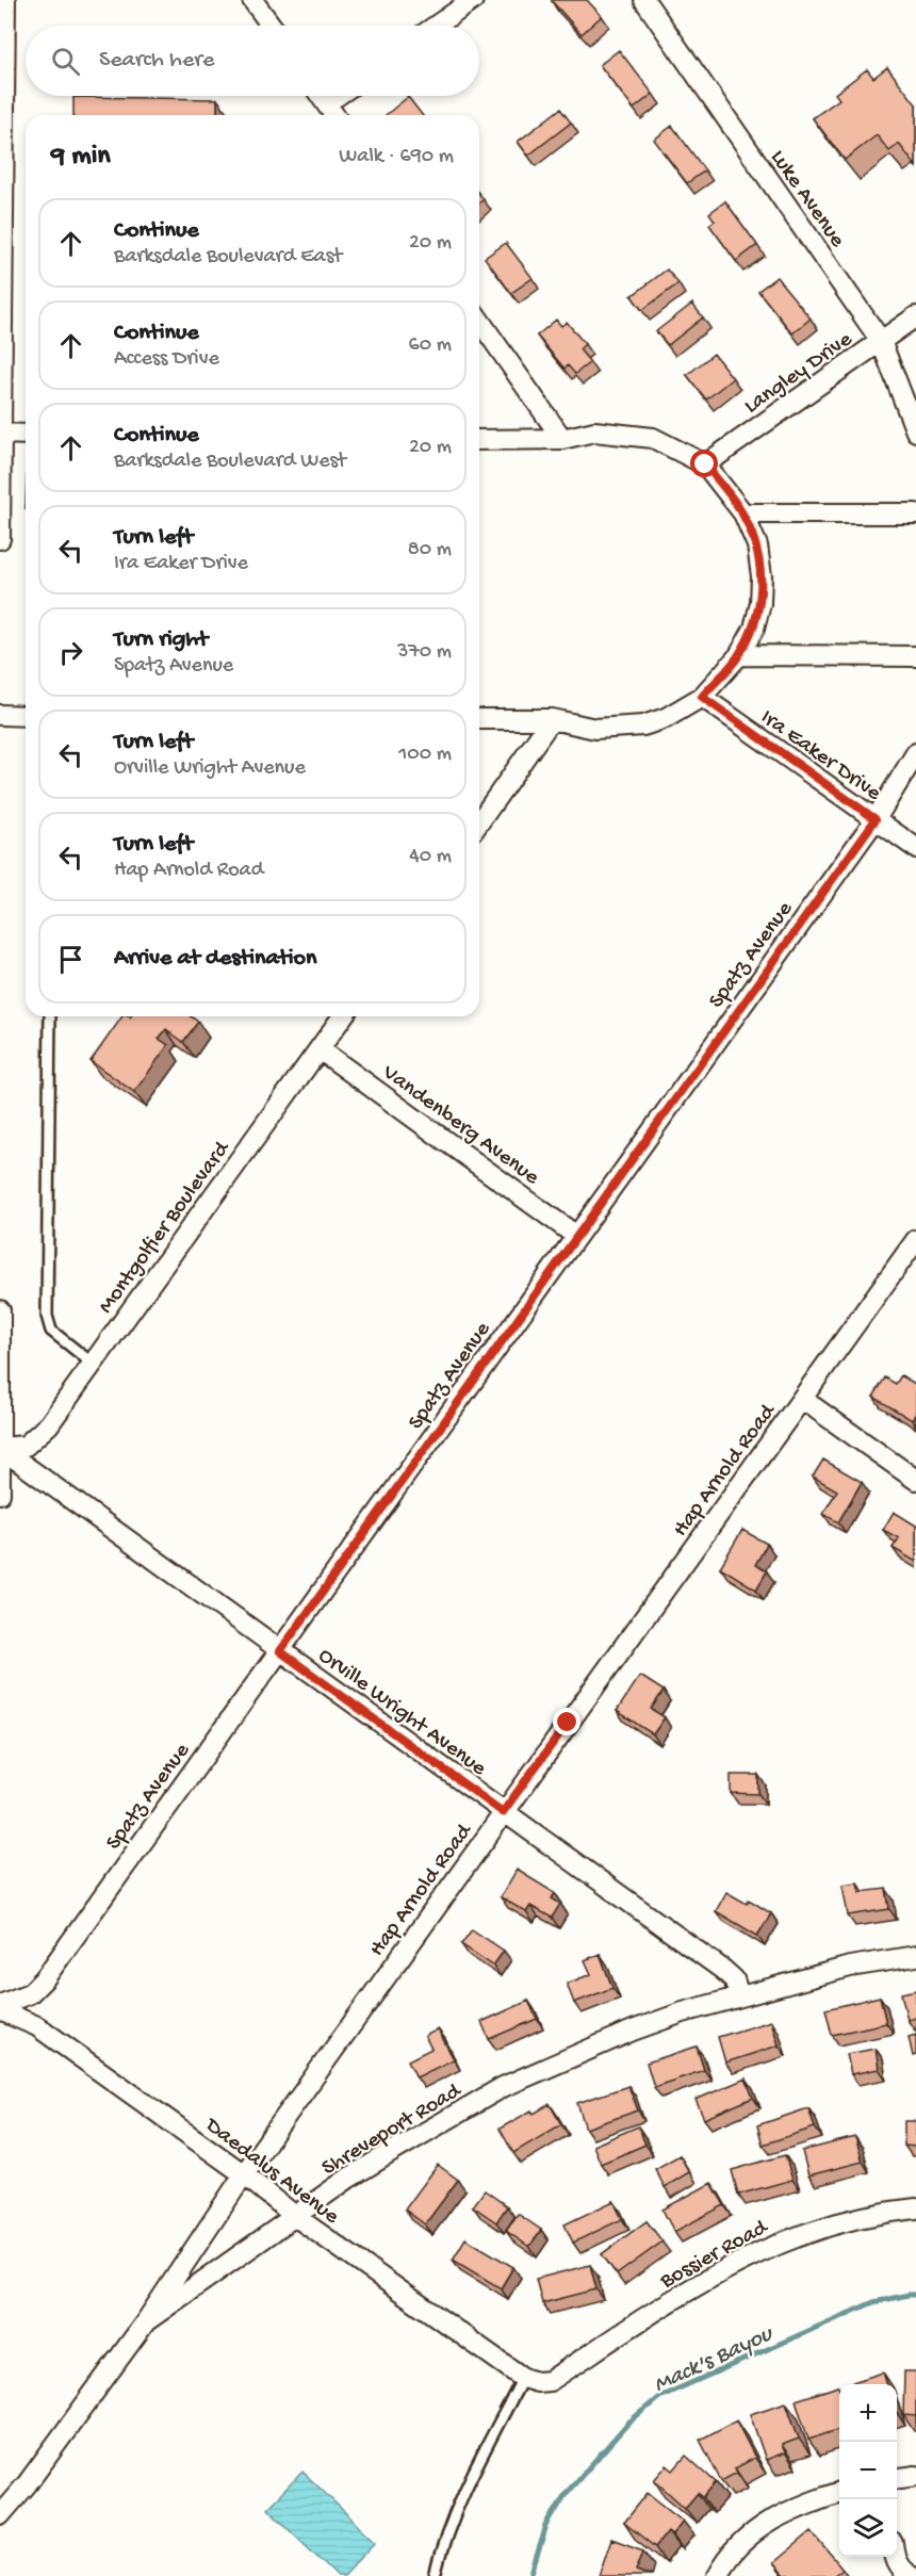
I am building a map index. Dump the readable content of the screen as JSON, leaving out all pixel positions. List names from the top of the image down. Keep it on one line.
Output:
{"streets":{"street":["Luke Avenue","Langley Drive","Ira Eaker Drive","Spatz Avenue","Vandenberg Avenue","Montgolfier Boulevard","Hap Arnold Road","Orville Wright Avenue","Shreveport Road","Daedalus Avenue","Bossier Road"]},"crossings":[["Luke Avenue","Langley Drive"],["Ira Eaker Drive","Spatz Avenue"],["Spatz Avenue","Vandenberg Avenue"],["Spatz Avenue","Orville Wright Avenue"],["Vandenberg Avenue","Montgolfier Boulevard"],["Montgolfier Boulevard","Orville Wright Avenue"],["Hap Arnold Road","Orville Wright Avenue"],["Hap Arnold Road","Shreveport Road"],["Hap Arnold Road","Daedalus Avenue"],["Orville Wright Avenue","Shreveport Road"],["Shreveport Road","Daedalus Avenue"],["Daedalus Avenue","Bossier Road"]],"water":["Mack's Bayou"],"page":{"search":"Search here","heading":["9 min","Walk · 690 m"],"list":[["Continue","Barksdale Boulevard East","20 m"],["Continue","Access Drive","60 m"],["Continue","Barksdale Boulevard West","20 m"],["Turn left","Ira Eaker Drive","80 m"],["Turn right","Spatz Avenue","370 m"],["Turn left","Orville Wright Avenue","100 m"],["Turn left","Hap Arnold Road","40 m"],"Arrive at destination"],"map_buttons":["+","−"]}}
